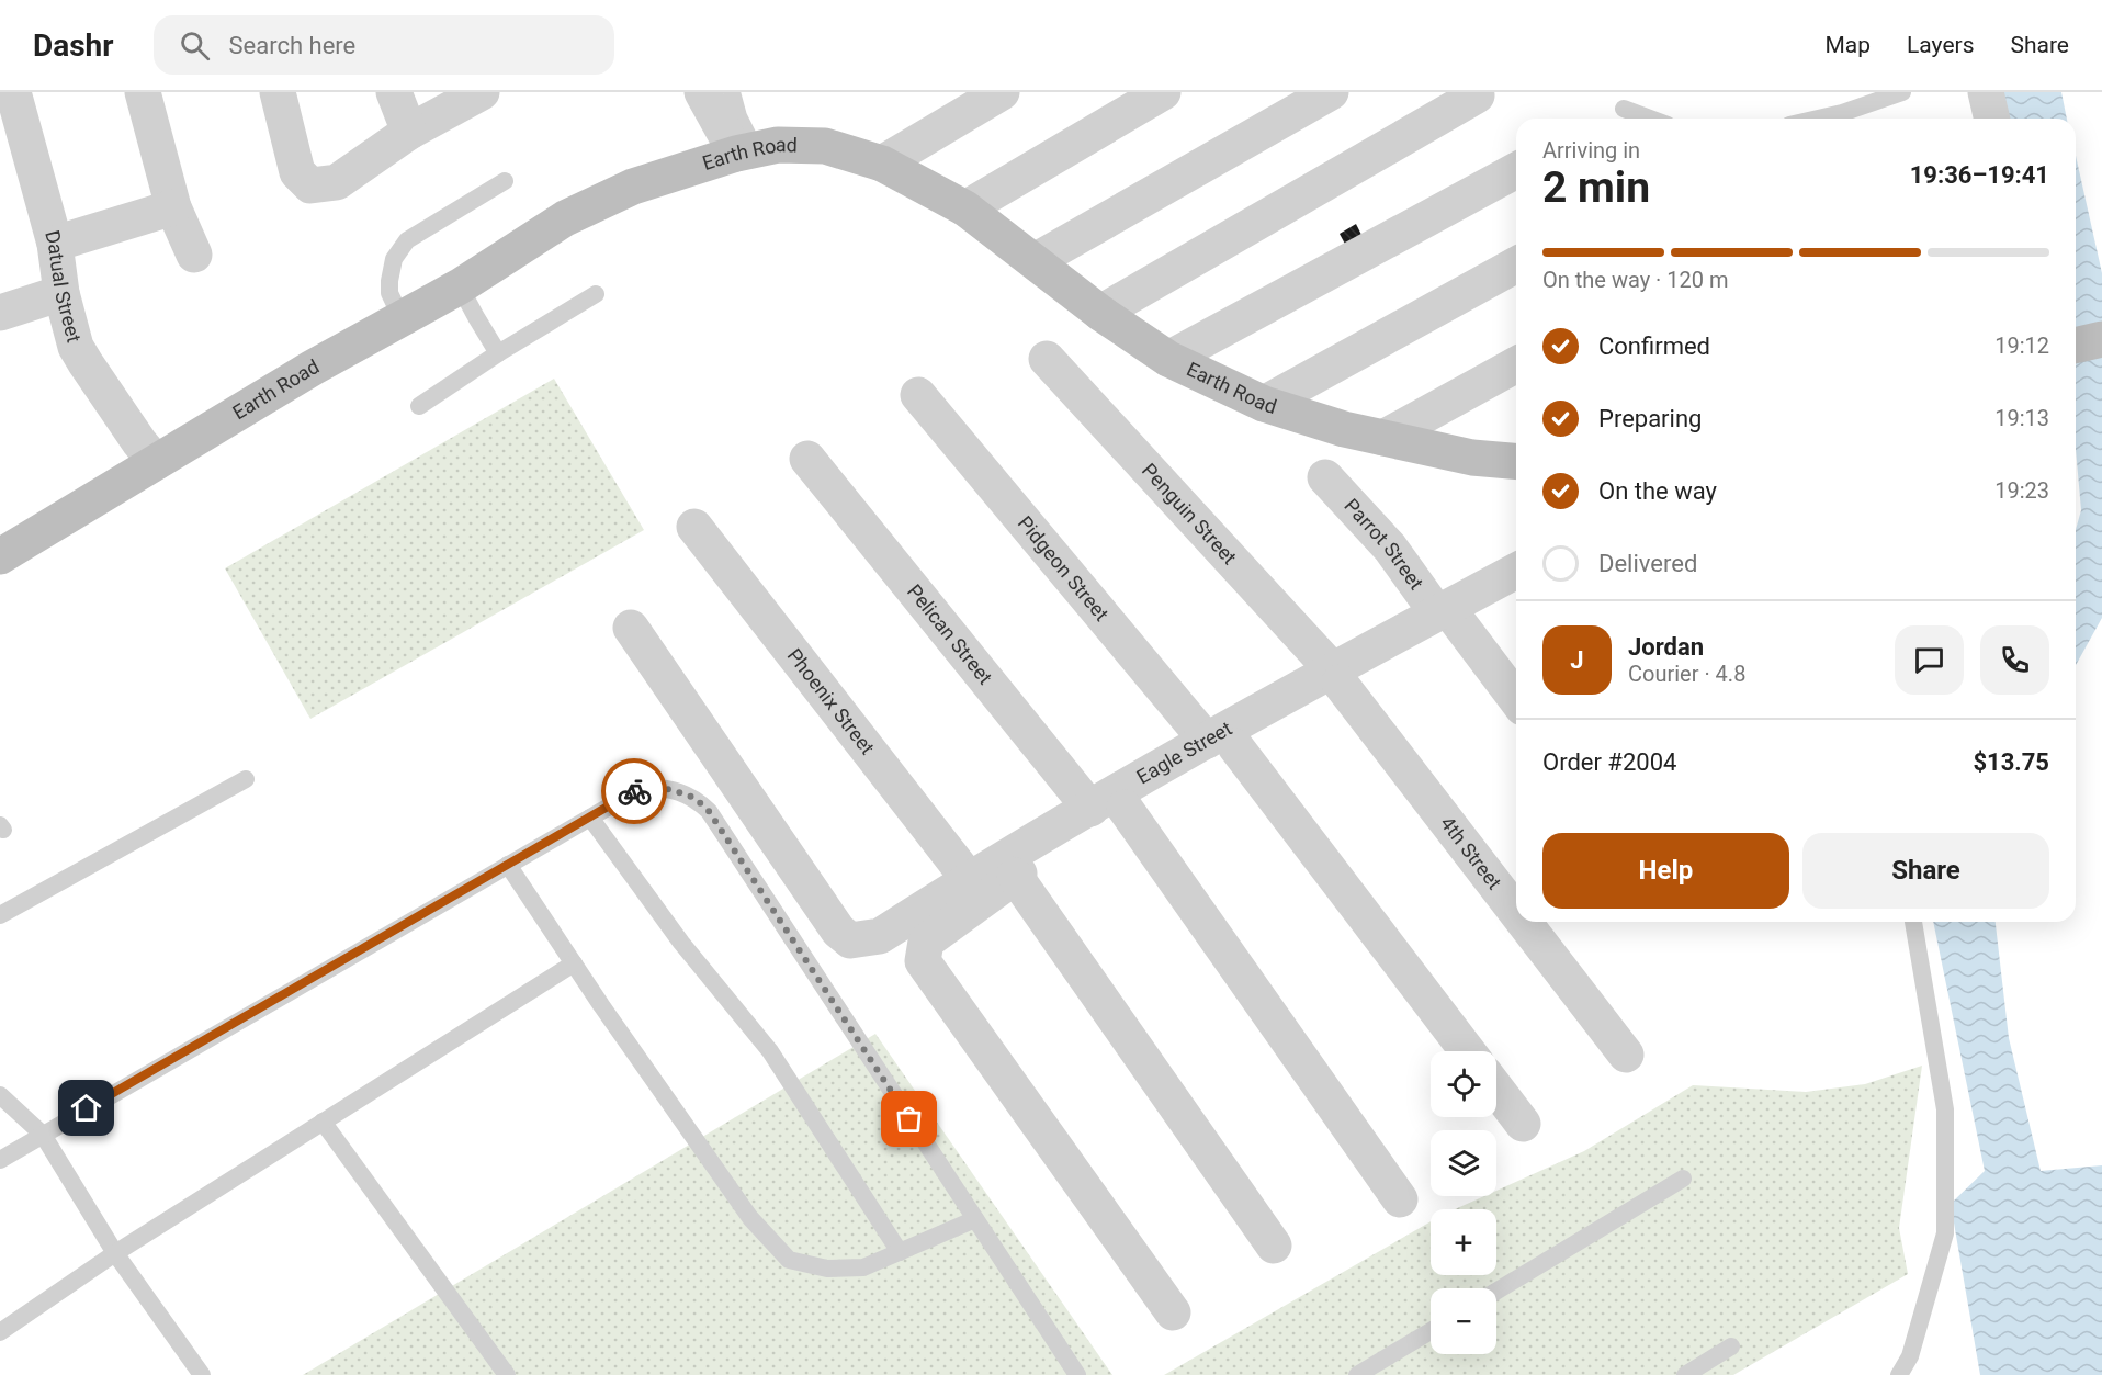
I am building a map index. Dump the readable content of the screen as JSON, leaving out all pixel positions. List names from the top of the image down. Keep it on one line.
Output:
{"streets":{"street":["Earth Road","Datual Street","Penguin Street","Parrot Street","Pidgeon Street","Pelican Street","Phoenix Street","Eagle Street","4th Street"]},"crossings":[["Earth Road","Datual Street"],["Penguin Street","Eagle Street"],["Penguin Street","4th Street"],["Parrot Street","Eagle Street"],["Pidgeon Street","Eagle Street"],["Pelican Street","Eagle Street"],["Phoenix Street","Eagle Street"],["Eagle Street","4th Street"]],"page":{"header":"Dashr","search":"Search here","nav":["Map","Layers","Share"],"heading":["2 min","Arriving in","19:36–19:41"],"panel":["Jordan","Courier · 4.8","Order #2004","$13.75"],"bar":"On the way · 120 m","list":[["Confirmed","19:12"],["Preparing","19:13"],["On the way","19:23"],"Delivered"],"round":"J","buttons":["Help","Share"],"map_buttons":["+","−"]}}
